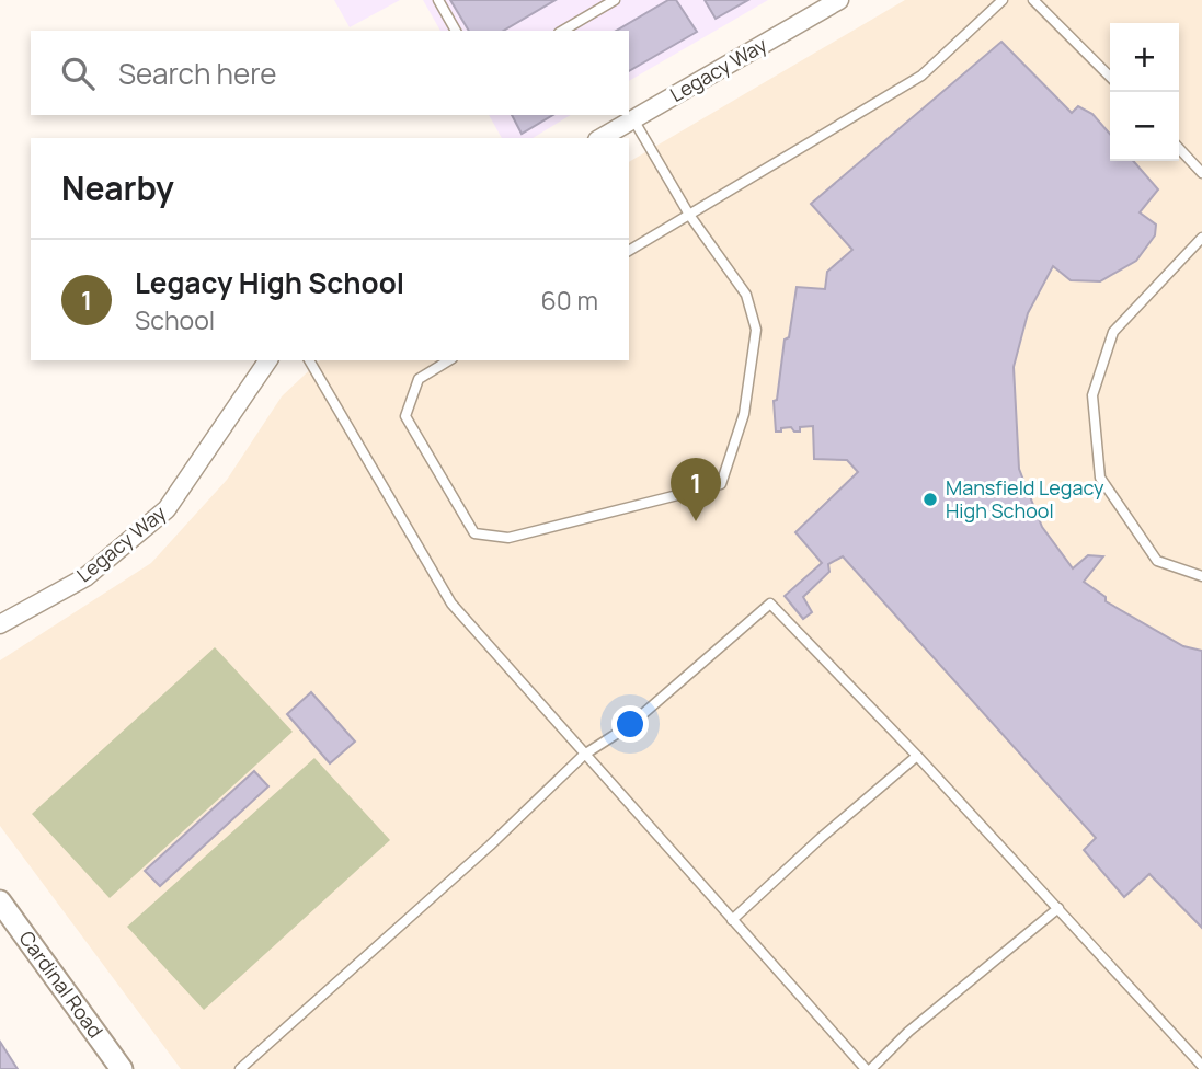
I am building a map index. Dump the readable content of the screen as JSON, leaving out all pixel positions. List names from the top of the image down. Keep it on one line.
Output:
{"streets":{"street":["Legacy Way","Cardinal Road"]},"places":["Mansfield Legacy High School"],"page":{"map_buttons":["+","−"],"search":"Search here","heading":"Nearby","list":[{"mark":"1","name":"Legacy High School","note":"School","value":"60 m"}],"pins":"1"}}
